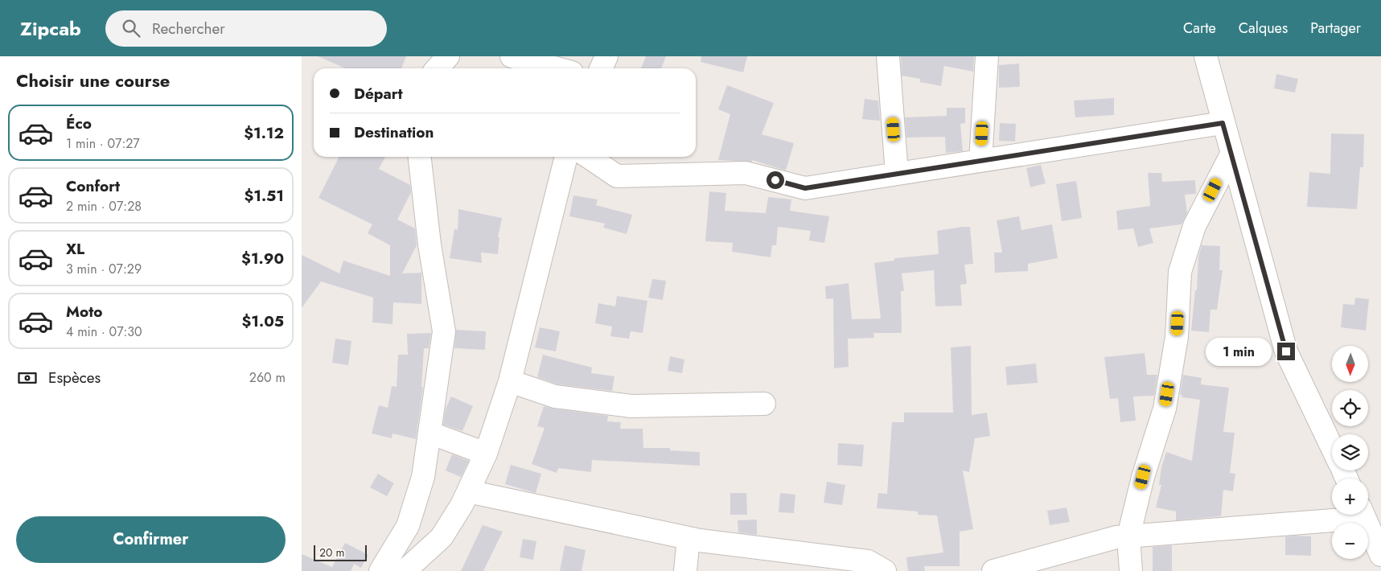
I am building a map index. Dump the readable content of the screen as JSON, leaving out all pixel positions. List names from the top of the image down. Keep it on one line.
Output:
{"scale_bar":"20 m","north":"bottom","page":{"header":"Zipcab","search":"Rechercher","nav":["Carte","Calques","Partager"],"heading":"Choisir une course","banner":["Départ","Destination"],"list":[{"name":"Éco","note":"1 min · 07:27","value":"$1.12"},{"name":"Confort","note":"2 min · 07:28","value":"$1.51"},{"name":"XL","note":"3 min · 07:29","value":"$1.90"},{"name":"Moto","note":"4 min · 07:30","value":"$1.05"}],"bubble":"1 min","map_buttons":["+","−"],"pay":["Espèces","260 m"],"buttons":"Confirmer","scale":"20 m"}}
